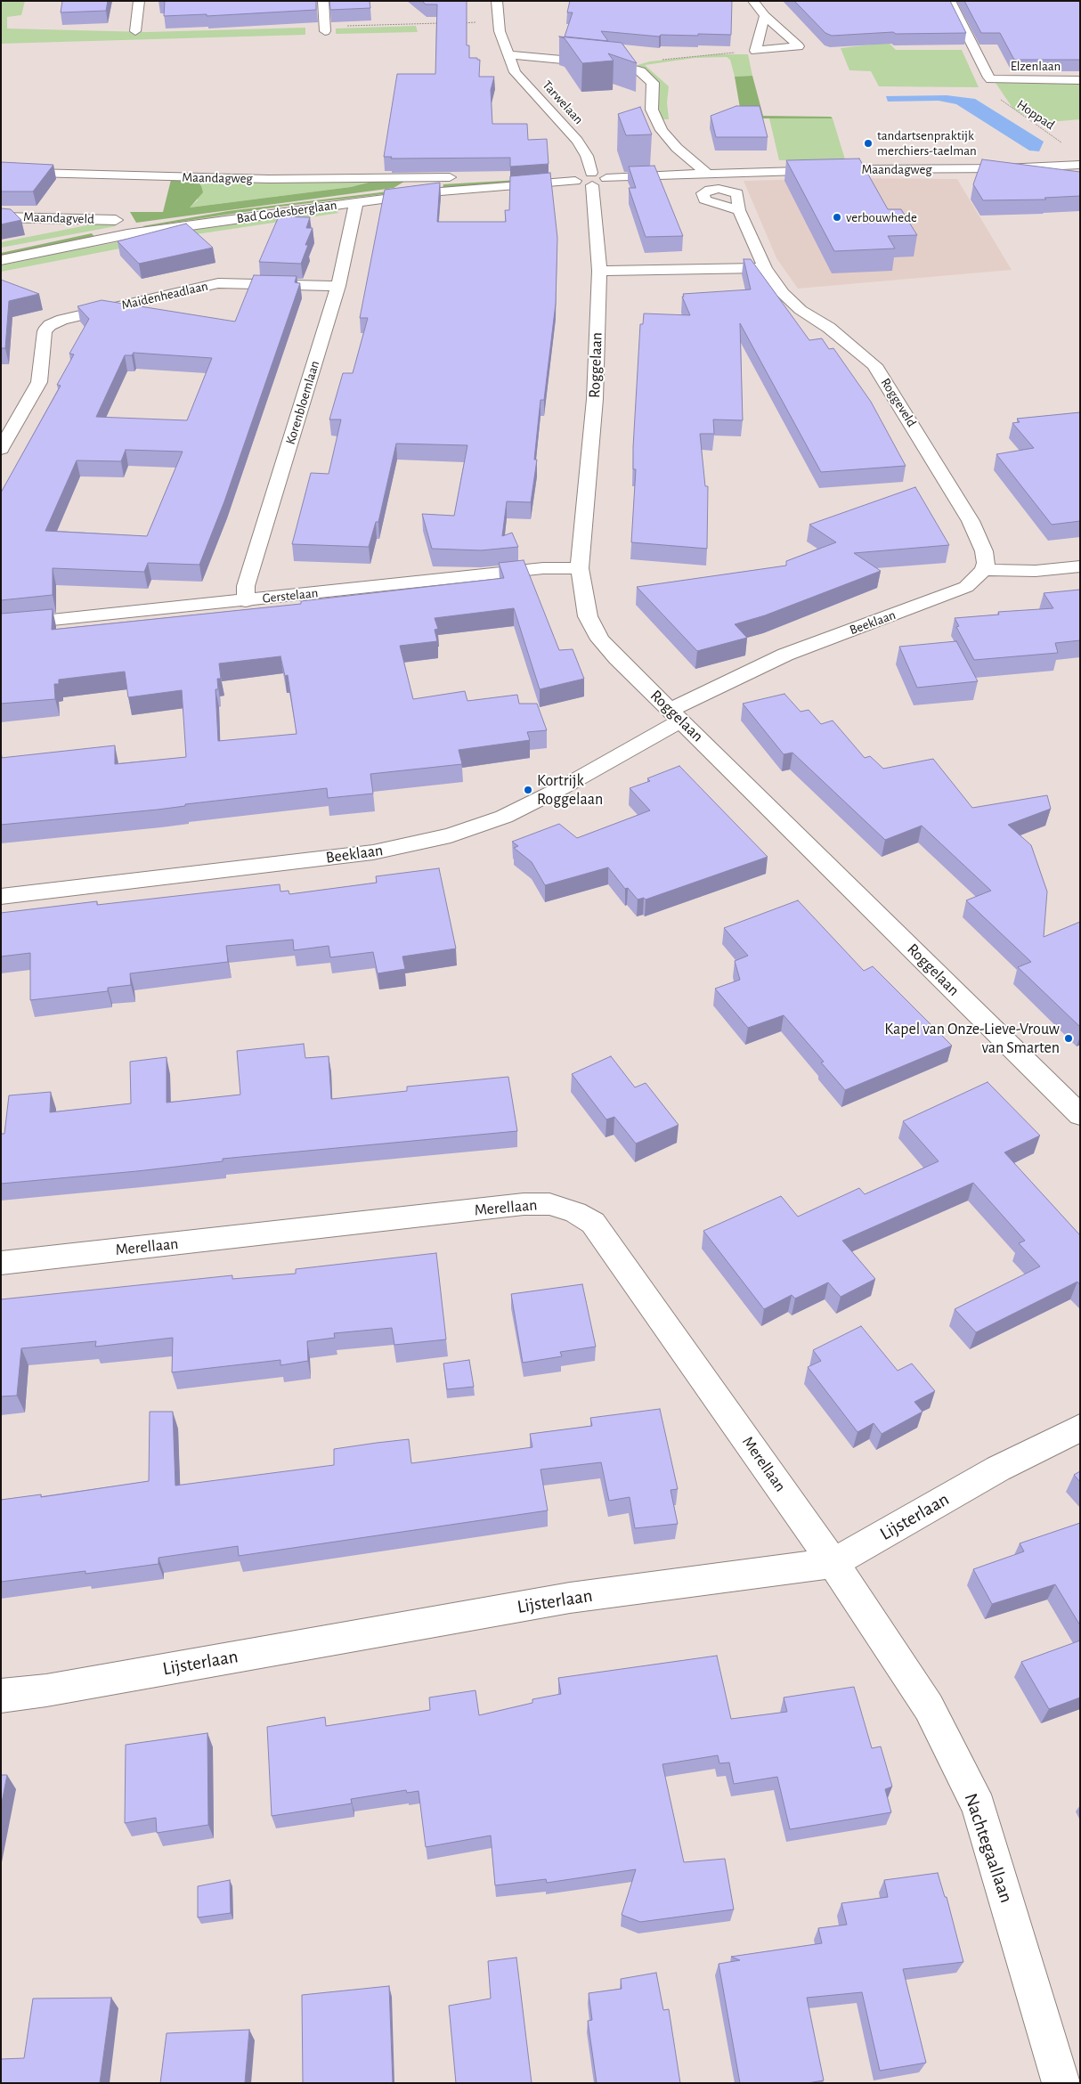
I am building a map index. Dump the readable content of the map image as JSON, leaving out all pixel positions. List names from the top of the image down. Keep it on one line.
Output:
{"streets":{"street":["Elzenlaan","Tarwelaan","Maandagweg","Bad Godesberglaan","Maandagveld","Maidenheadlaan","Roggelaan","Korenbloemlaan","Roggeveld","Gerstelaan","Beeklaan","Merellaan","Lijsterlaan","Nachtegaallaan"],"path":["Hoppad"]},"crossings":[["Elzenlaan","Hoppad"],["Tarwelaan","Maandagweg"],["Tarwelaan","Roggelaan"],["Maandagweg","Bad Godesberglaan"],["Maandagweg","Roggelaan"],["Bad Godesberglaan","Korenbloemlaan"],["Maidenheadlaan","Korenbloemlaan"],["Roggelaan","Gerstelaan"],["Roggelaan","Beeklaan"],["Korenbloemlaan","Gerstelaan"],["Roggeveld","Beeklaan"],["Merellaan","Lijsterlaan"],["Merellaan","Nachtegaallaan"],["Lijsterlaan","Nachtegaallaan"]],"places":["tandartsenpraktijk merchiers-taelman","verbouwhede","Kortrijk Roggelaan","Kapel van Onze-Lieve-Vrouw van Smarten"]}
